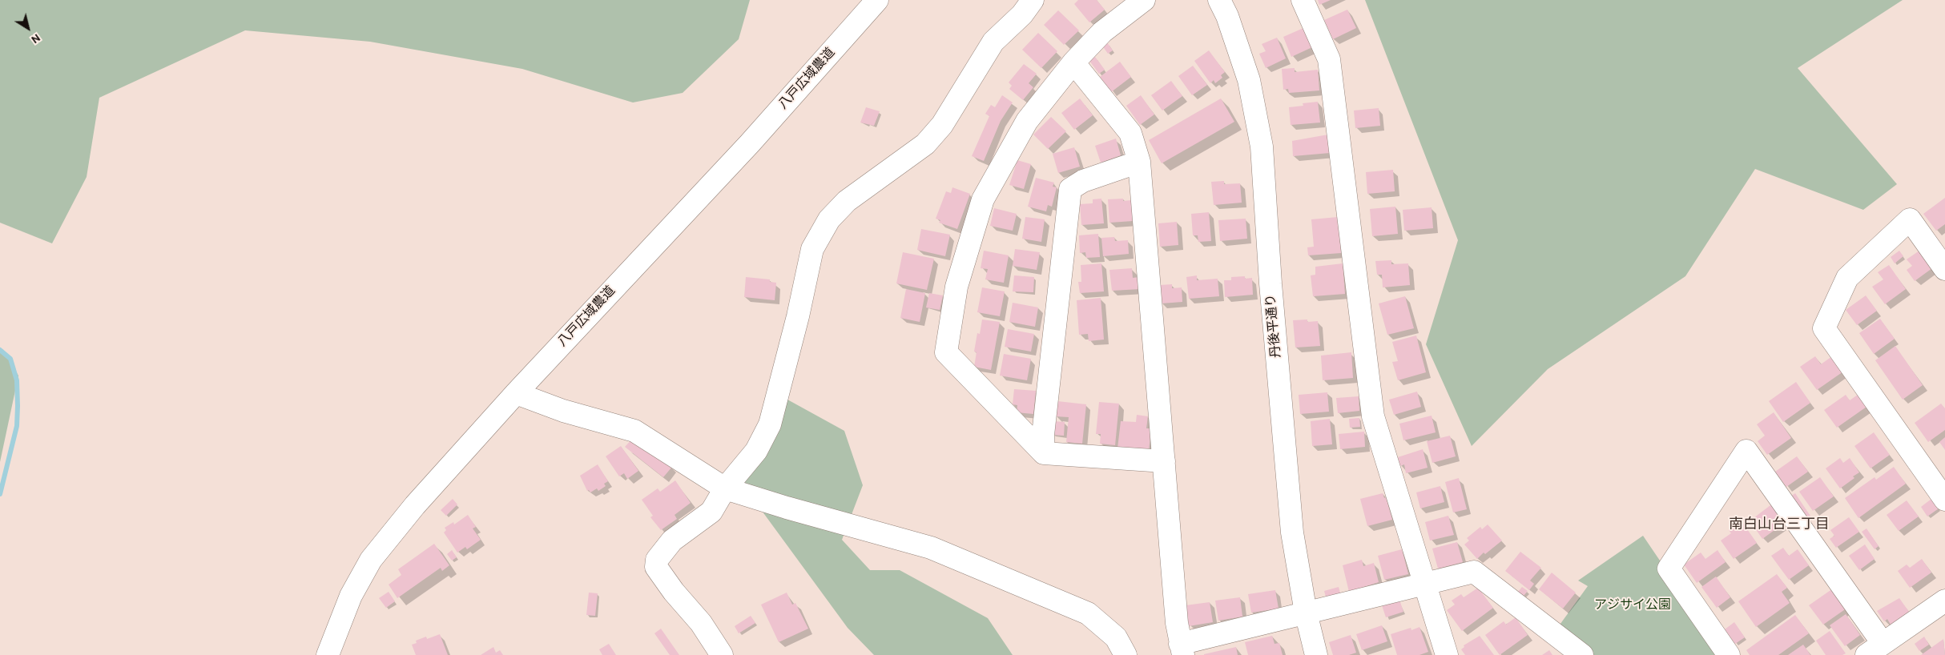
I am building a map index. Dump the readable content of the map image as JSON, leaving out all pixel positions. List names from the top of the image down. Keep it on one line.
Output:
{"streets":{"street":["八戸広域農道","丹後平通り"]},"districts":["南白山台三丁目"],"parks":["アジサイ公園"],"north":"bottom right"}
